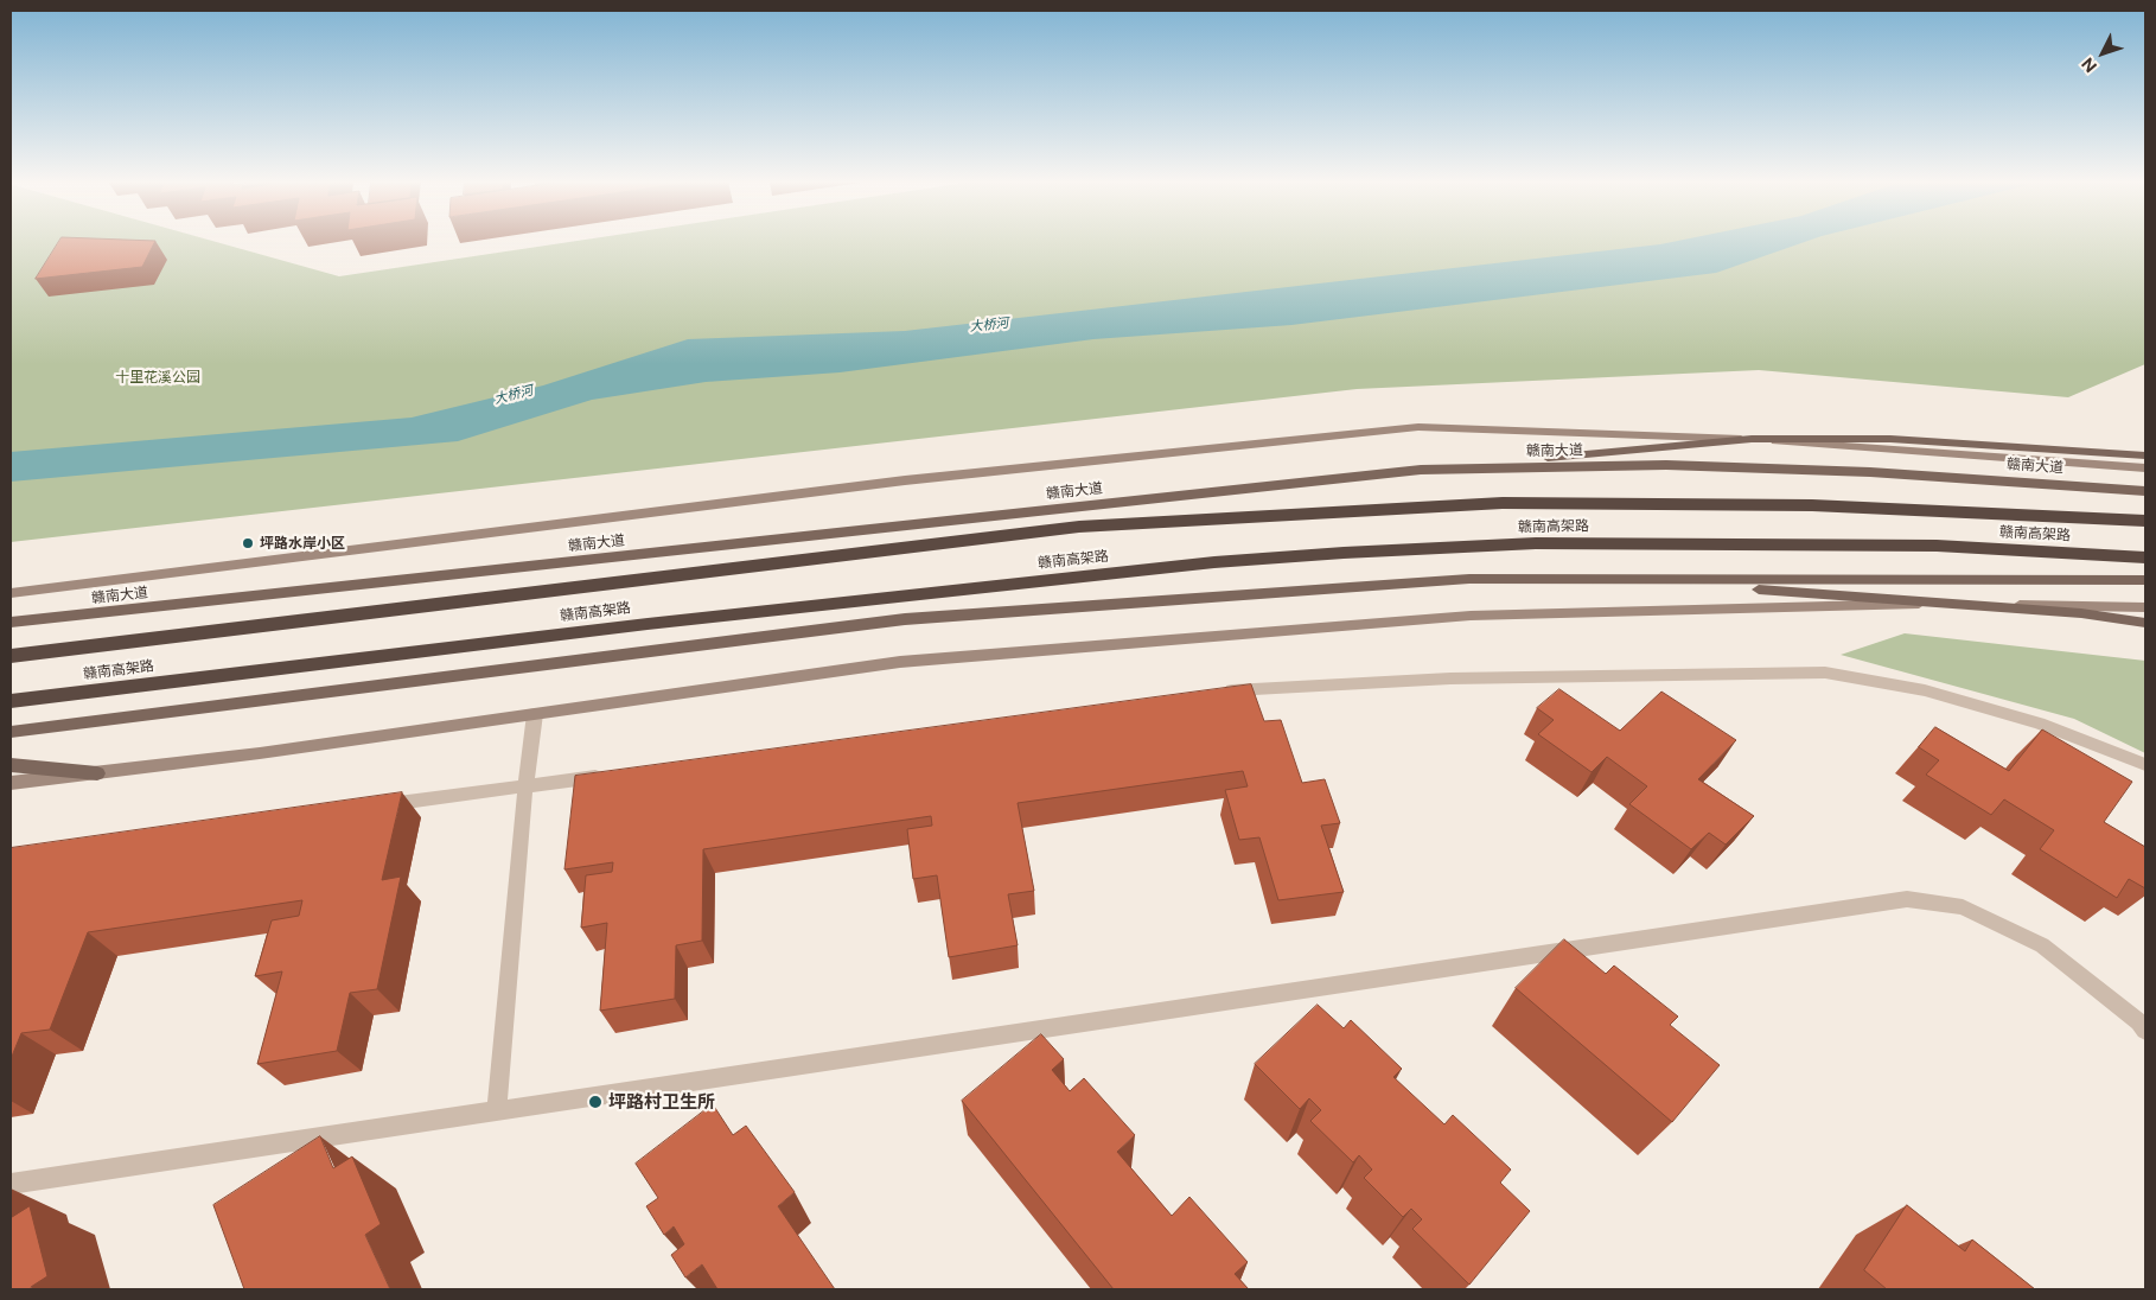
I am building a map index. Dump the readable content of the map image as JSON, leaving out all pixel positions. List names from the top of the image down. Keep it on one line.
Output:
{"streets":{"highway":["赣南高架路"],"main road":["赣南大道"]},"water":["大桥河"],"parks":["十里花溪公园"],"places":["坪路水岸小区","坪路村卫生所"],"north":"bottom left"}
